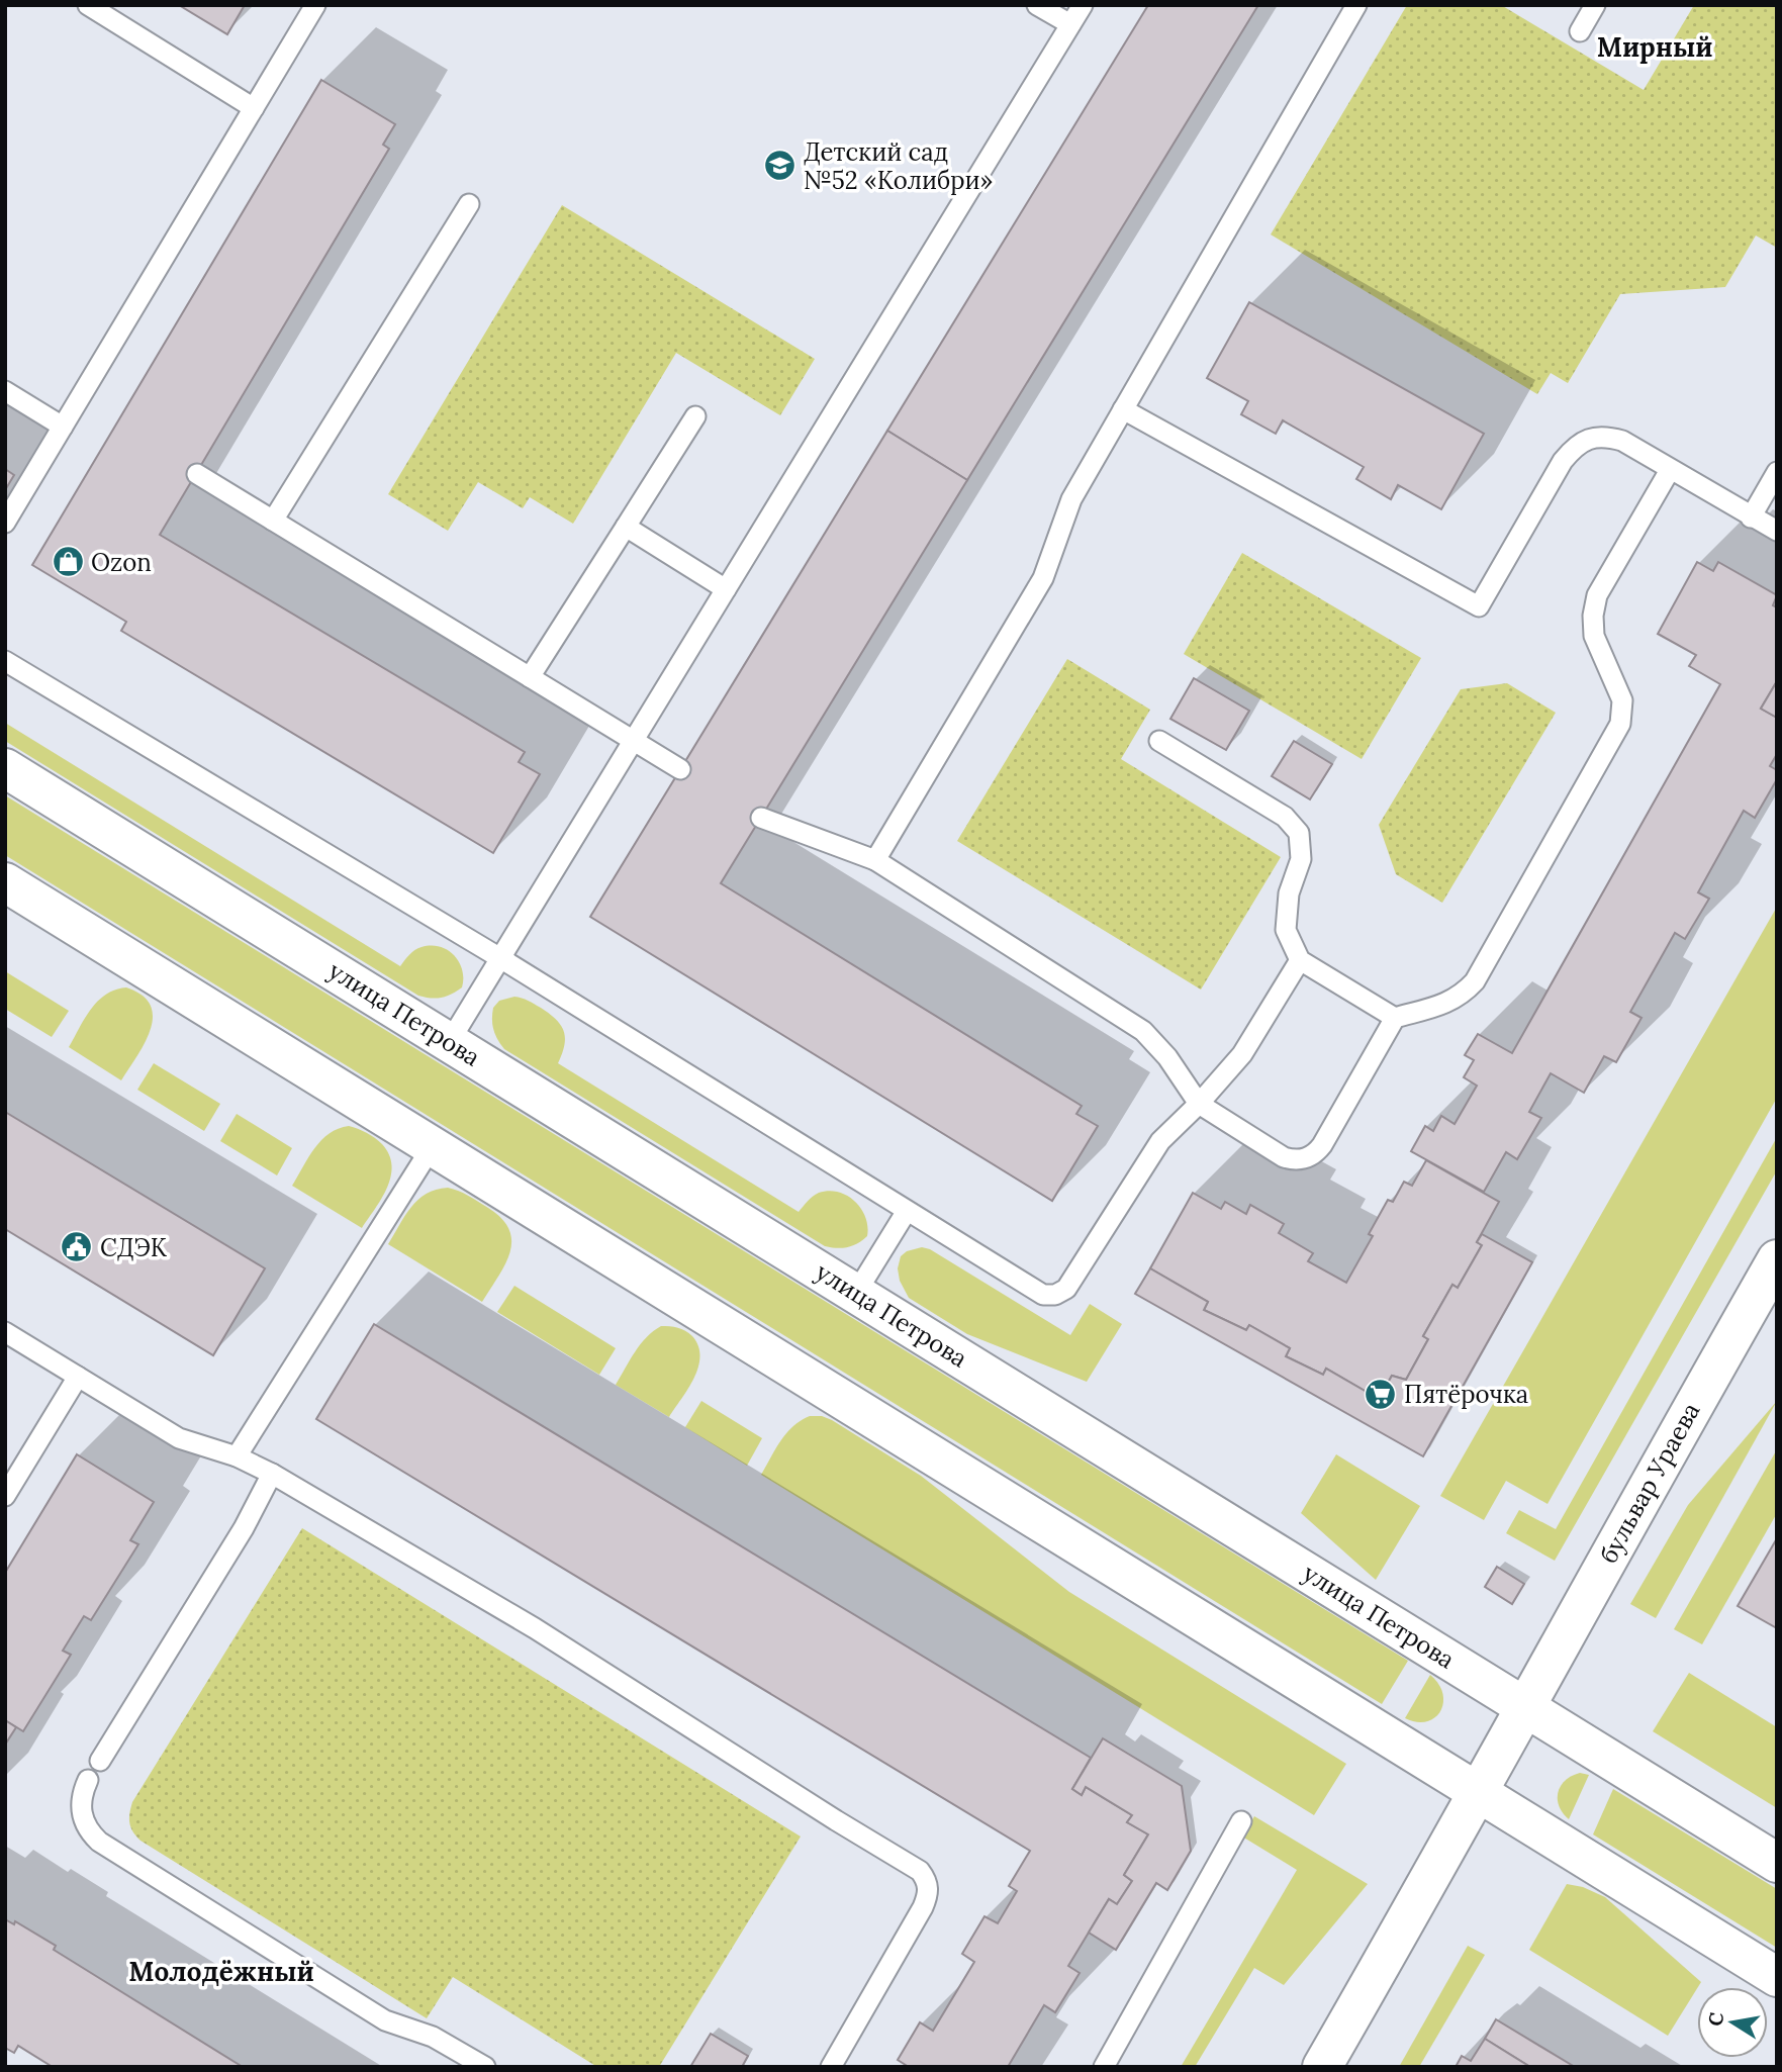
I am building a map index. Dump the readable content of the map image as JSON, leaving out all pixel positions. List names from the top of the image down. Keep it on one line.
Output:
{"streets":{"main road":["улица Петрова","бульвар Ураева"]},"crossings":[["улица Петрова","бульвар Ураева"]],"districts":["Мирный","Молодёжный"],"places":{"school or university":["Детский сад №52 «Колибри»"],"shop":["Ozon"],"public building":["СДЭК"],"supermarket":["Пятёрочка"]},"north":"left"}
